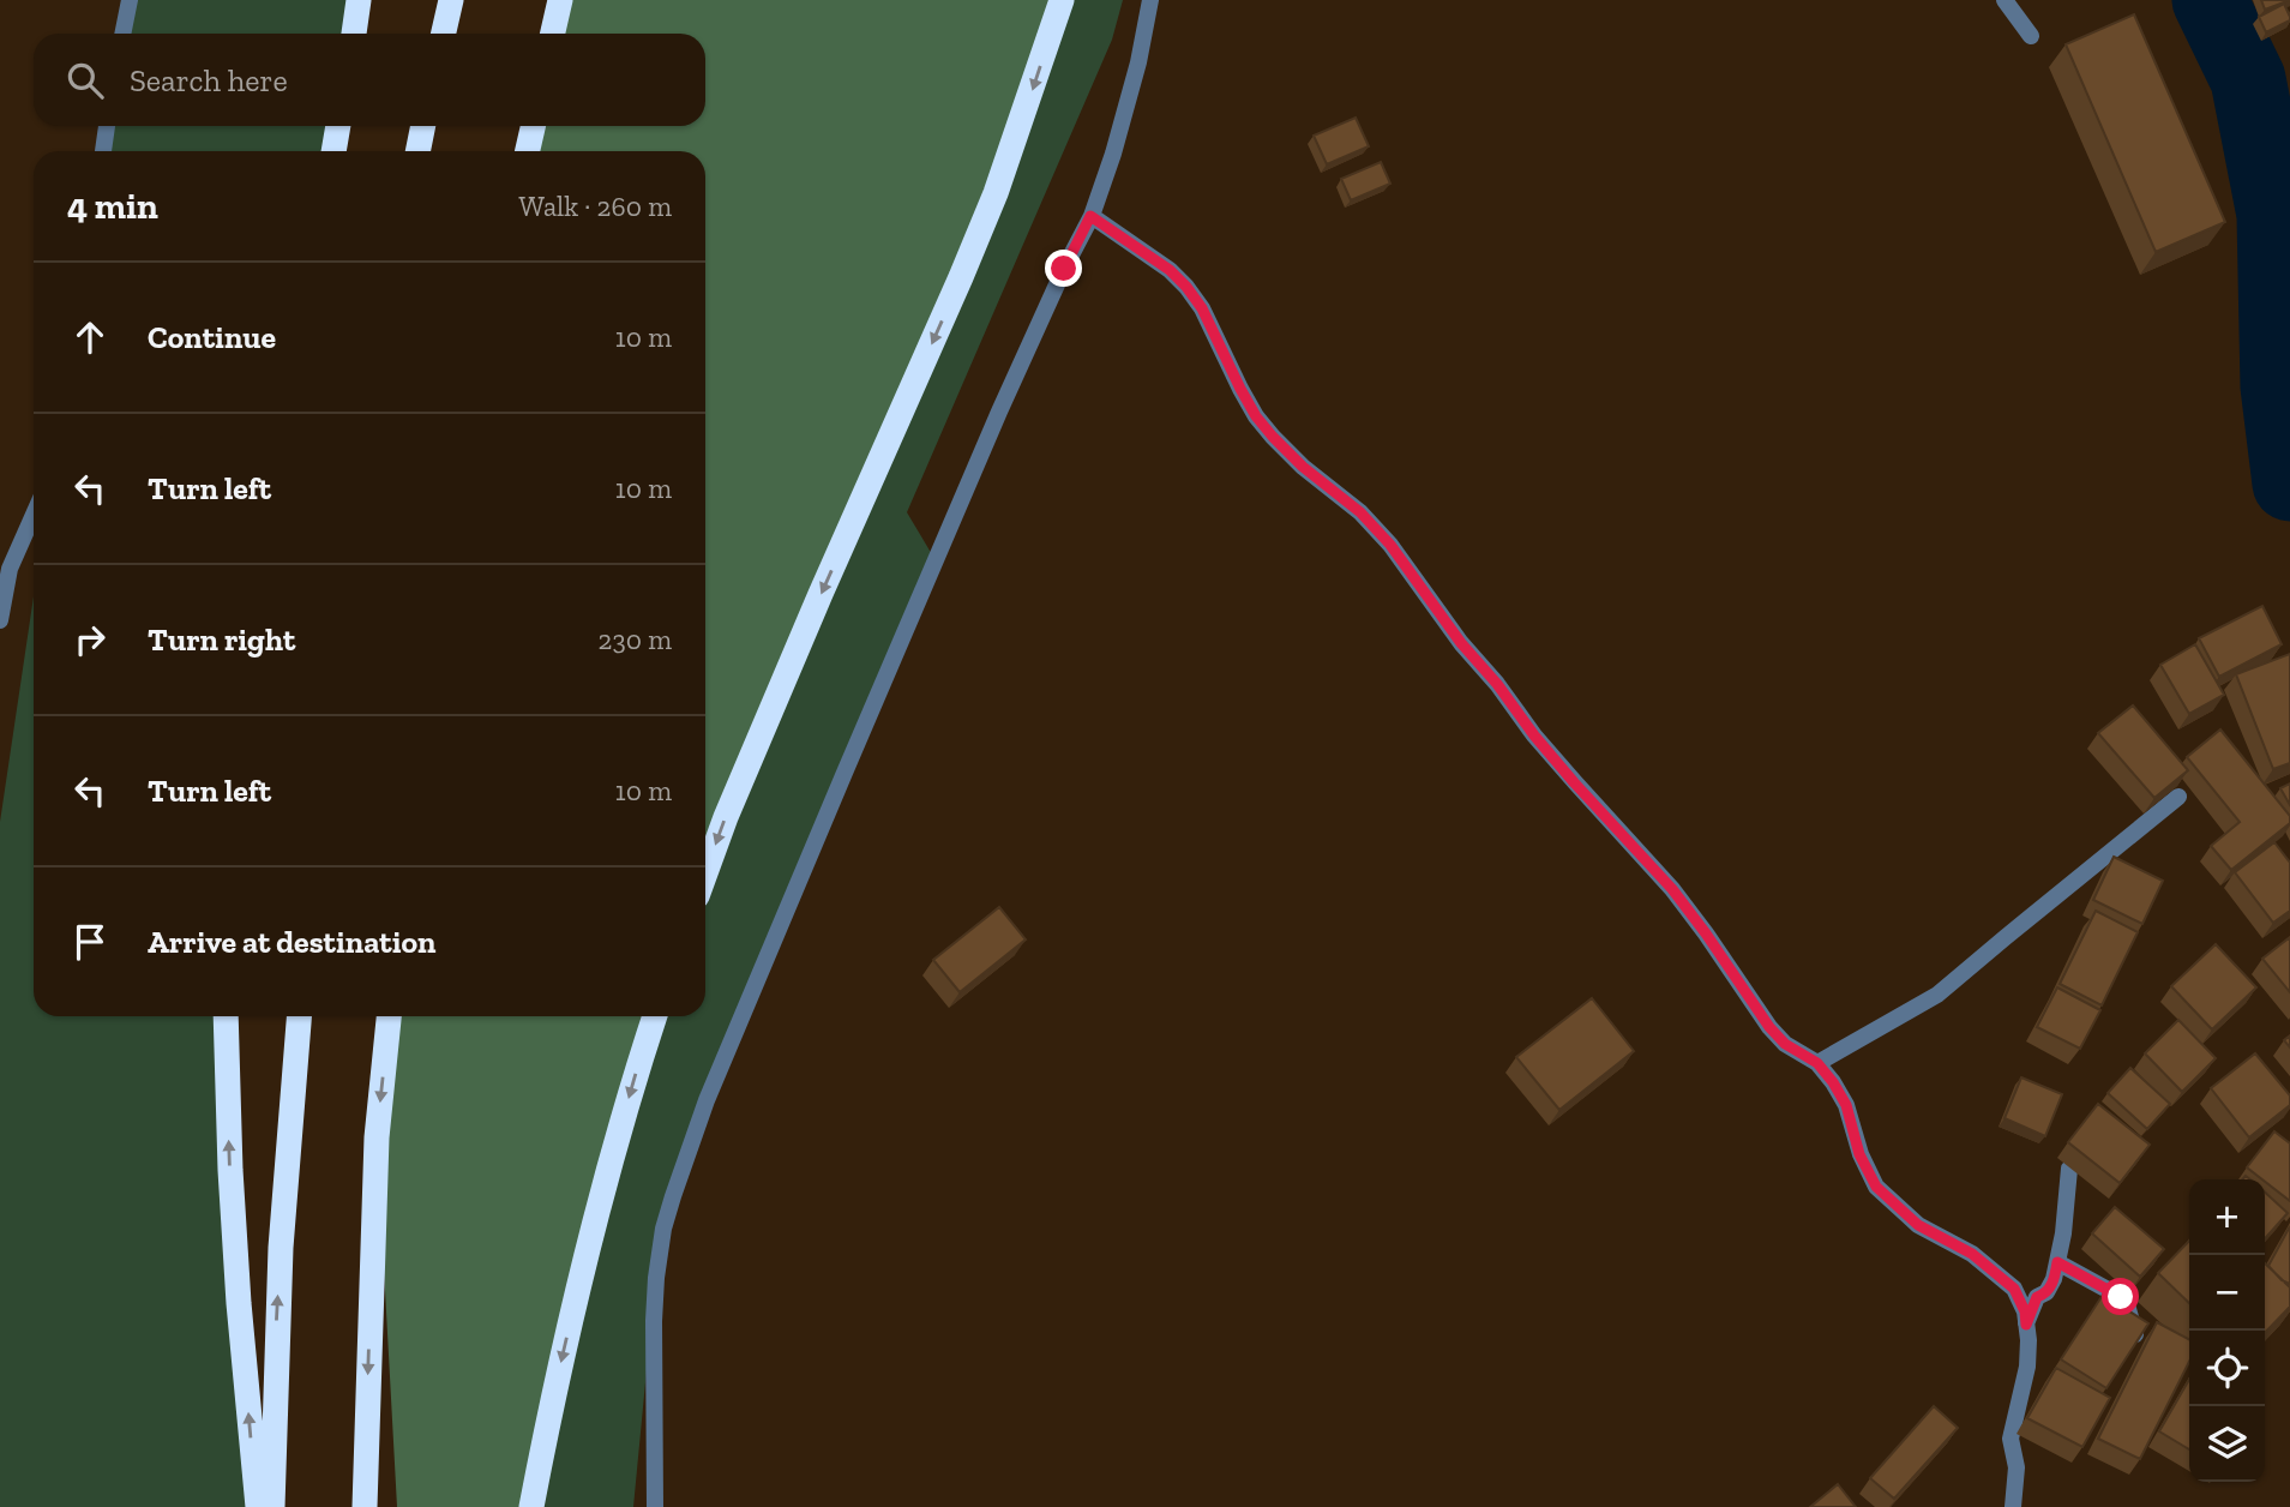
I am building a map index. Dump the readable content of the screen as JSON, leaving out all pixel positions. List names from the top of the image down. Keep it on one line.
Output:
{"page":{"search":"Search here","heading":["4 min","Walk · 260 m"],"list":[["Continue","10 m"],["Turn left","10 m"],["Turn right","230 m"],["Turn left","10 m"],"Arrive at destination"],"map_buttons":["+","−"]}}
